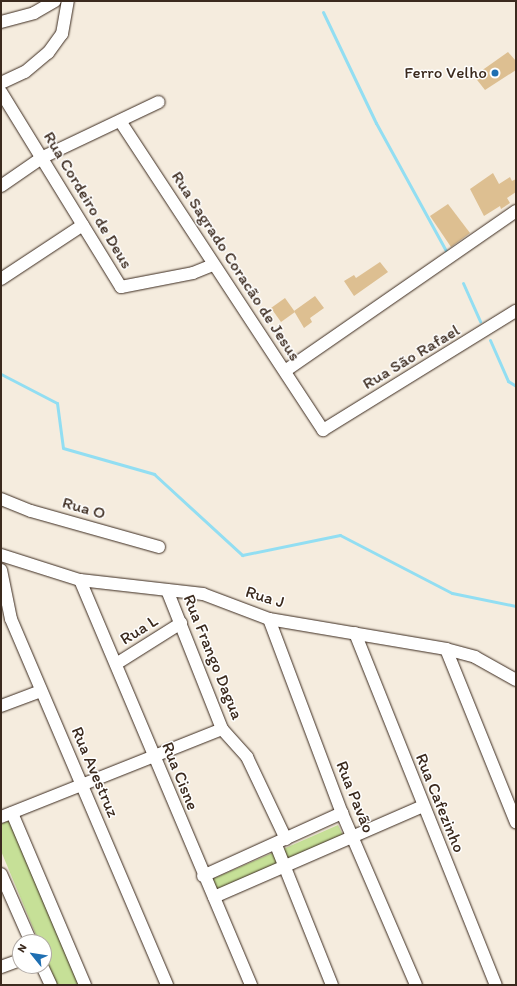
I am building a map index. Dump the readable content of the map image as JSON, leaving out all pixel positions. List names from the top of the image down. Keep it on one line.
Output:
{"streets":{"street":["Rua Cordeiro de Deus","Rua Sagrado Coracão de Jesus","Rua São Rafael","Rua O","Rua J","Rua L","Rua Frango Dagua","Rua Avestruz","Rua Cisne","Rua Pavão","Rua Cafezinho"]},"crossings":[["Rua Cordeiro de Deus","Rua Sagrado Coracão de Jesus"],["Rua Sagrado Coracão de Jesus","Rua São Rafael"],["Rua J","Rua Frango Dagua"],["Rua J","Rua Cisne"],["Rua J","Rua Pavão"],["Rua J","Rua Cafezinho"],["Rua L","Rua Frango Dagua"],["Rua L","Rua Cisne"]],"places":["Ferro Velho"],"north":"top left"}
